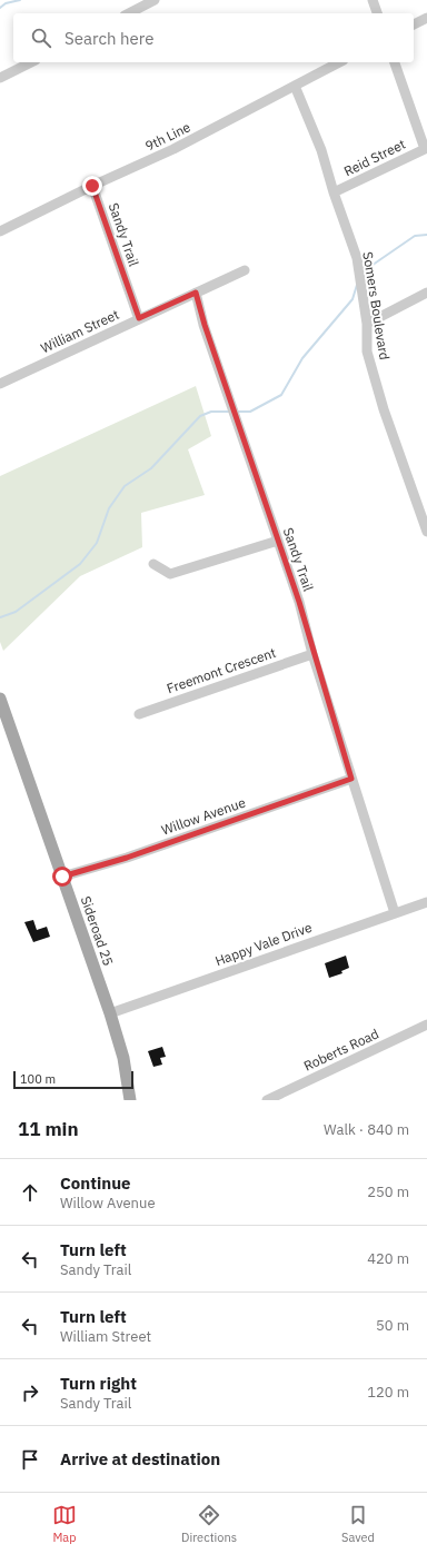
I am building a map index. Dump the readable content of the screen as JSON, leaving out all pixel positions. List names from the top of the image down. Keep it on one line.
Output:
{"streets":{"main road":["Sideroad 25"],"street":["9th Line","Reid Street","Sandy Trail","Somers Boulevard","William Street","Freemont Crescent","Willow Avenue","Happy Vale Drive","Roberts Road"]},"crossings":[["9th Line","Sandy Trail"],["9th Line","Somers Boulevard"],["Reid Street","Somers Boulevard"],["Sandy Trail","William Street"],["Sandy Trail","Freemont Crescent"],["Sandy Trail","Willow Avenue"],["Sandy Trail","Happy Vale Drive"],["Willow Avenue","Sideroad 25"],["Sideroad 25","Happy Vale Drive"]],"scale_bar":"100 m","page":{"search":"Search here","scale":"100 m","heading":["11 min","Walk · 840 m"],"list":[["Continue","Willow Avenue","250 m"],["Turn left","Sandy Trail","420 m"],["Turn left","William Street","50 m"],["Turn right","Sandy Trail","120 m"],"Arrive at destination"],"nav":["Map","Directions","Saved"]}}
